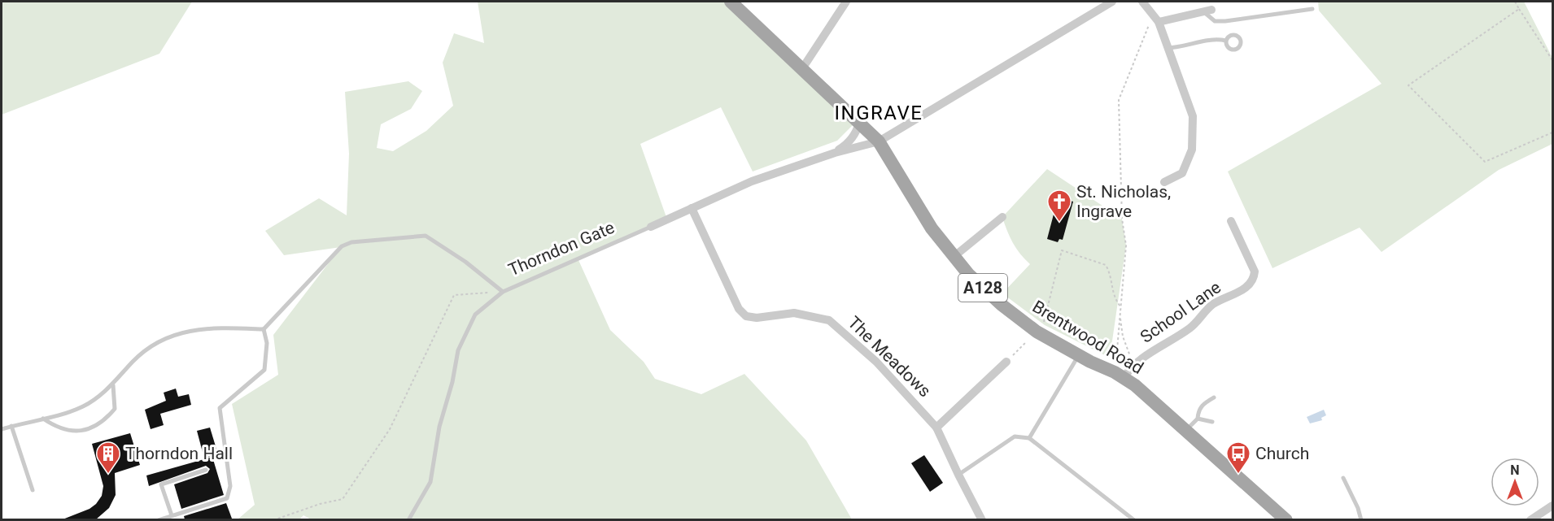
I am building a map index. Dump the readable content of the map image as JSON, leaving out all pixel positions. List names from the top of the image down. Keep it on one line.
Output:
{"streets":{"main road":["A128","Brentwood Road"],"street":["Thorndon Gate","School Lane","The Meadows"]},"crossings":[["Thorndon Gate","Brentwood Road"],["Thorndon Gate","The Meadows"],["School Lane","Brentwood Road"]],"districts":["INGRAVE"],"places":{"church":["St. Nicholas, Ingrave"],"building":["Thorndon Hall"],"bus stop":["Church"]},"north":"top"}
